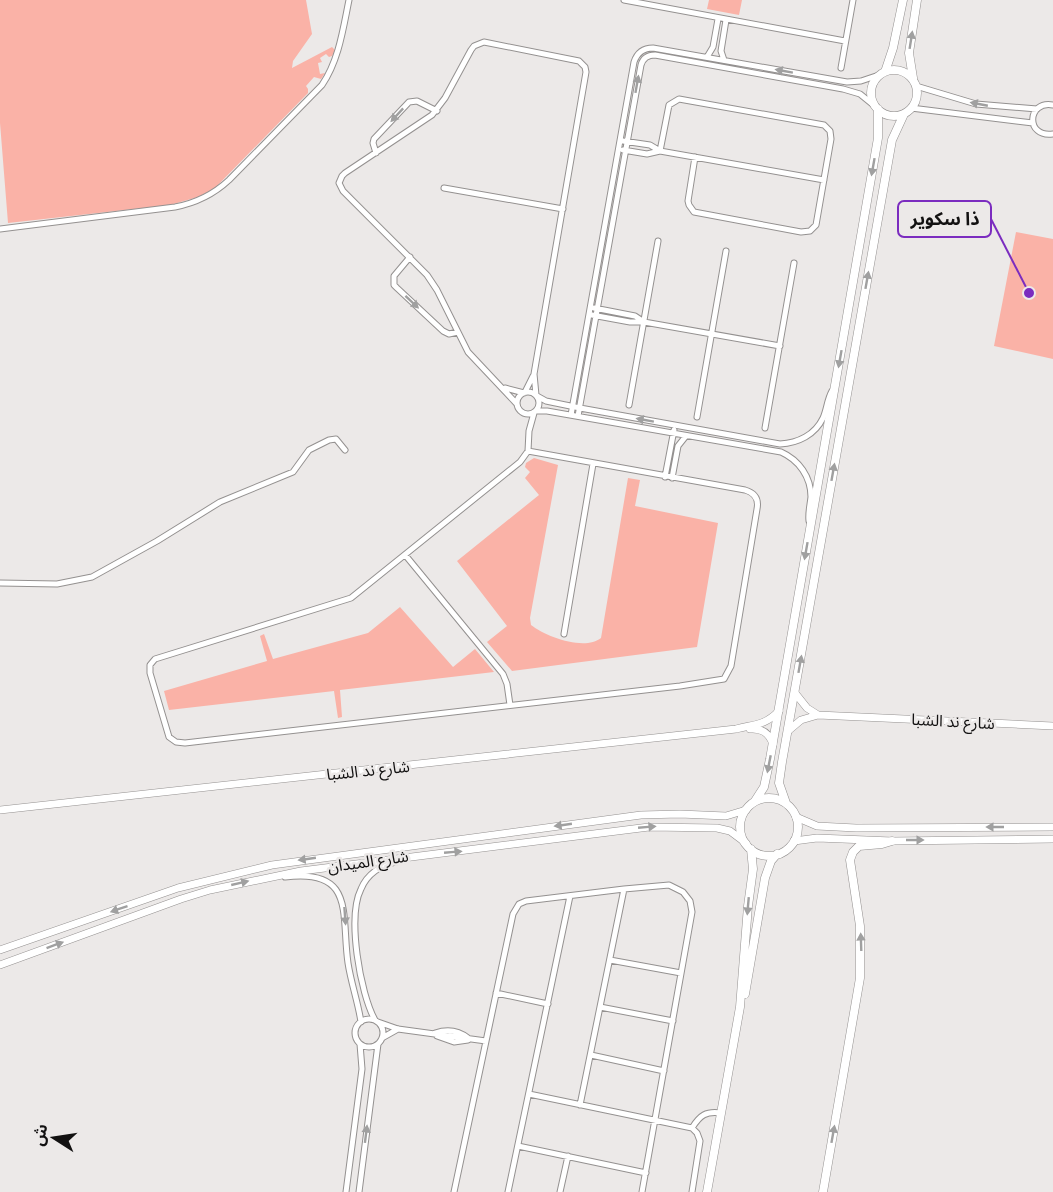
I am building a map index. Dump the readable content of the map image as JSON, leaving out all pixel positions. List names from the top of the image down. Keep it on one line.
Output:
{"streets":{"street":["شارع ند الشبا","شارع الميدان"]},"places":["ذا سكوير"],"north":"left"}
